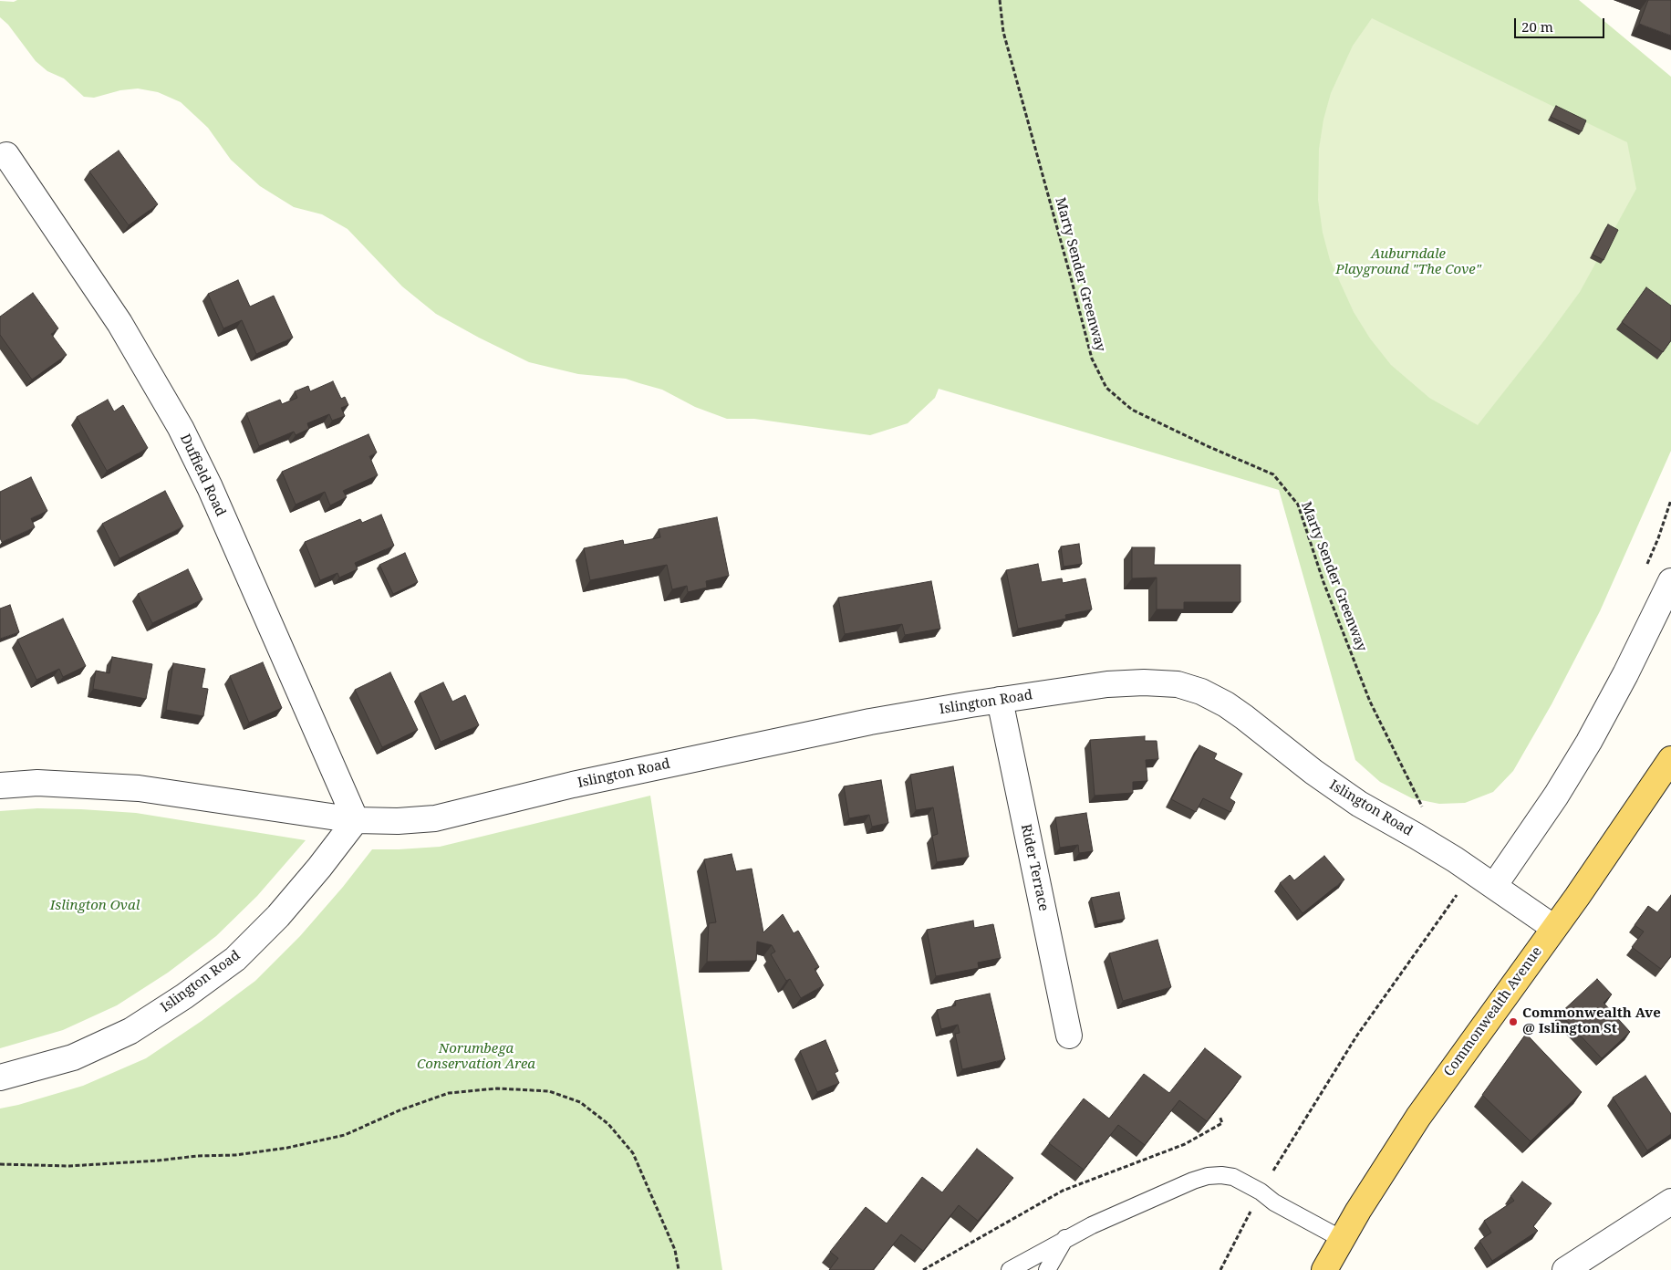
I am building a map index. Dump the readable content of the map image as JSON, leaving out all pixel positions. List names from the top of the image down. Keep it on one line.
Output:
{"streets":{"main road":["Commonwealth Avenue"],"street":["Duffield Road","Islington Road","Rider Terrace"],"path":["Marty Sender Greenway"]},"crossings":[["Duffield Road","Islington Road"],["Islington Road","Rider Terrace"],["Islington Road","Commonwealth Avenue"]],"parks":["Auburndale Playground \"The Cove\"","Islington Oval","Norumbega Conservation Area"],"places":["Commonwealth Ave @ Islington St"],"scale_bar":"20 m"}
